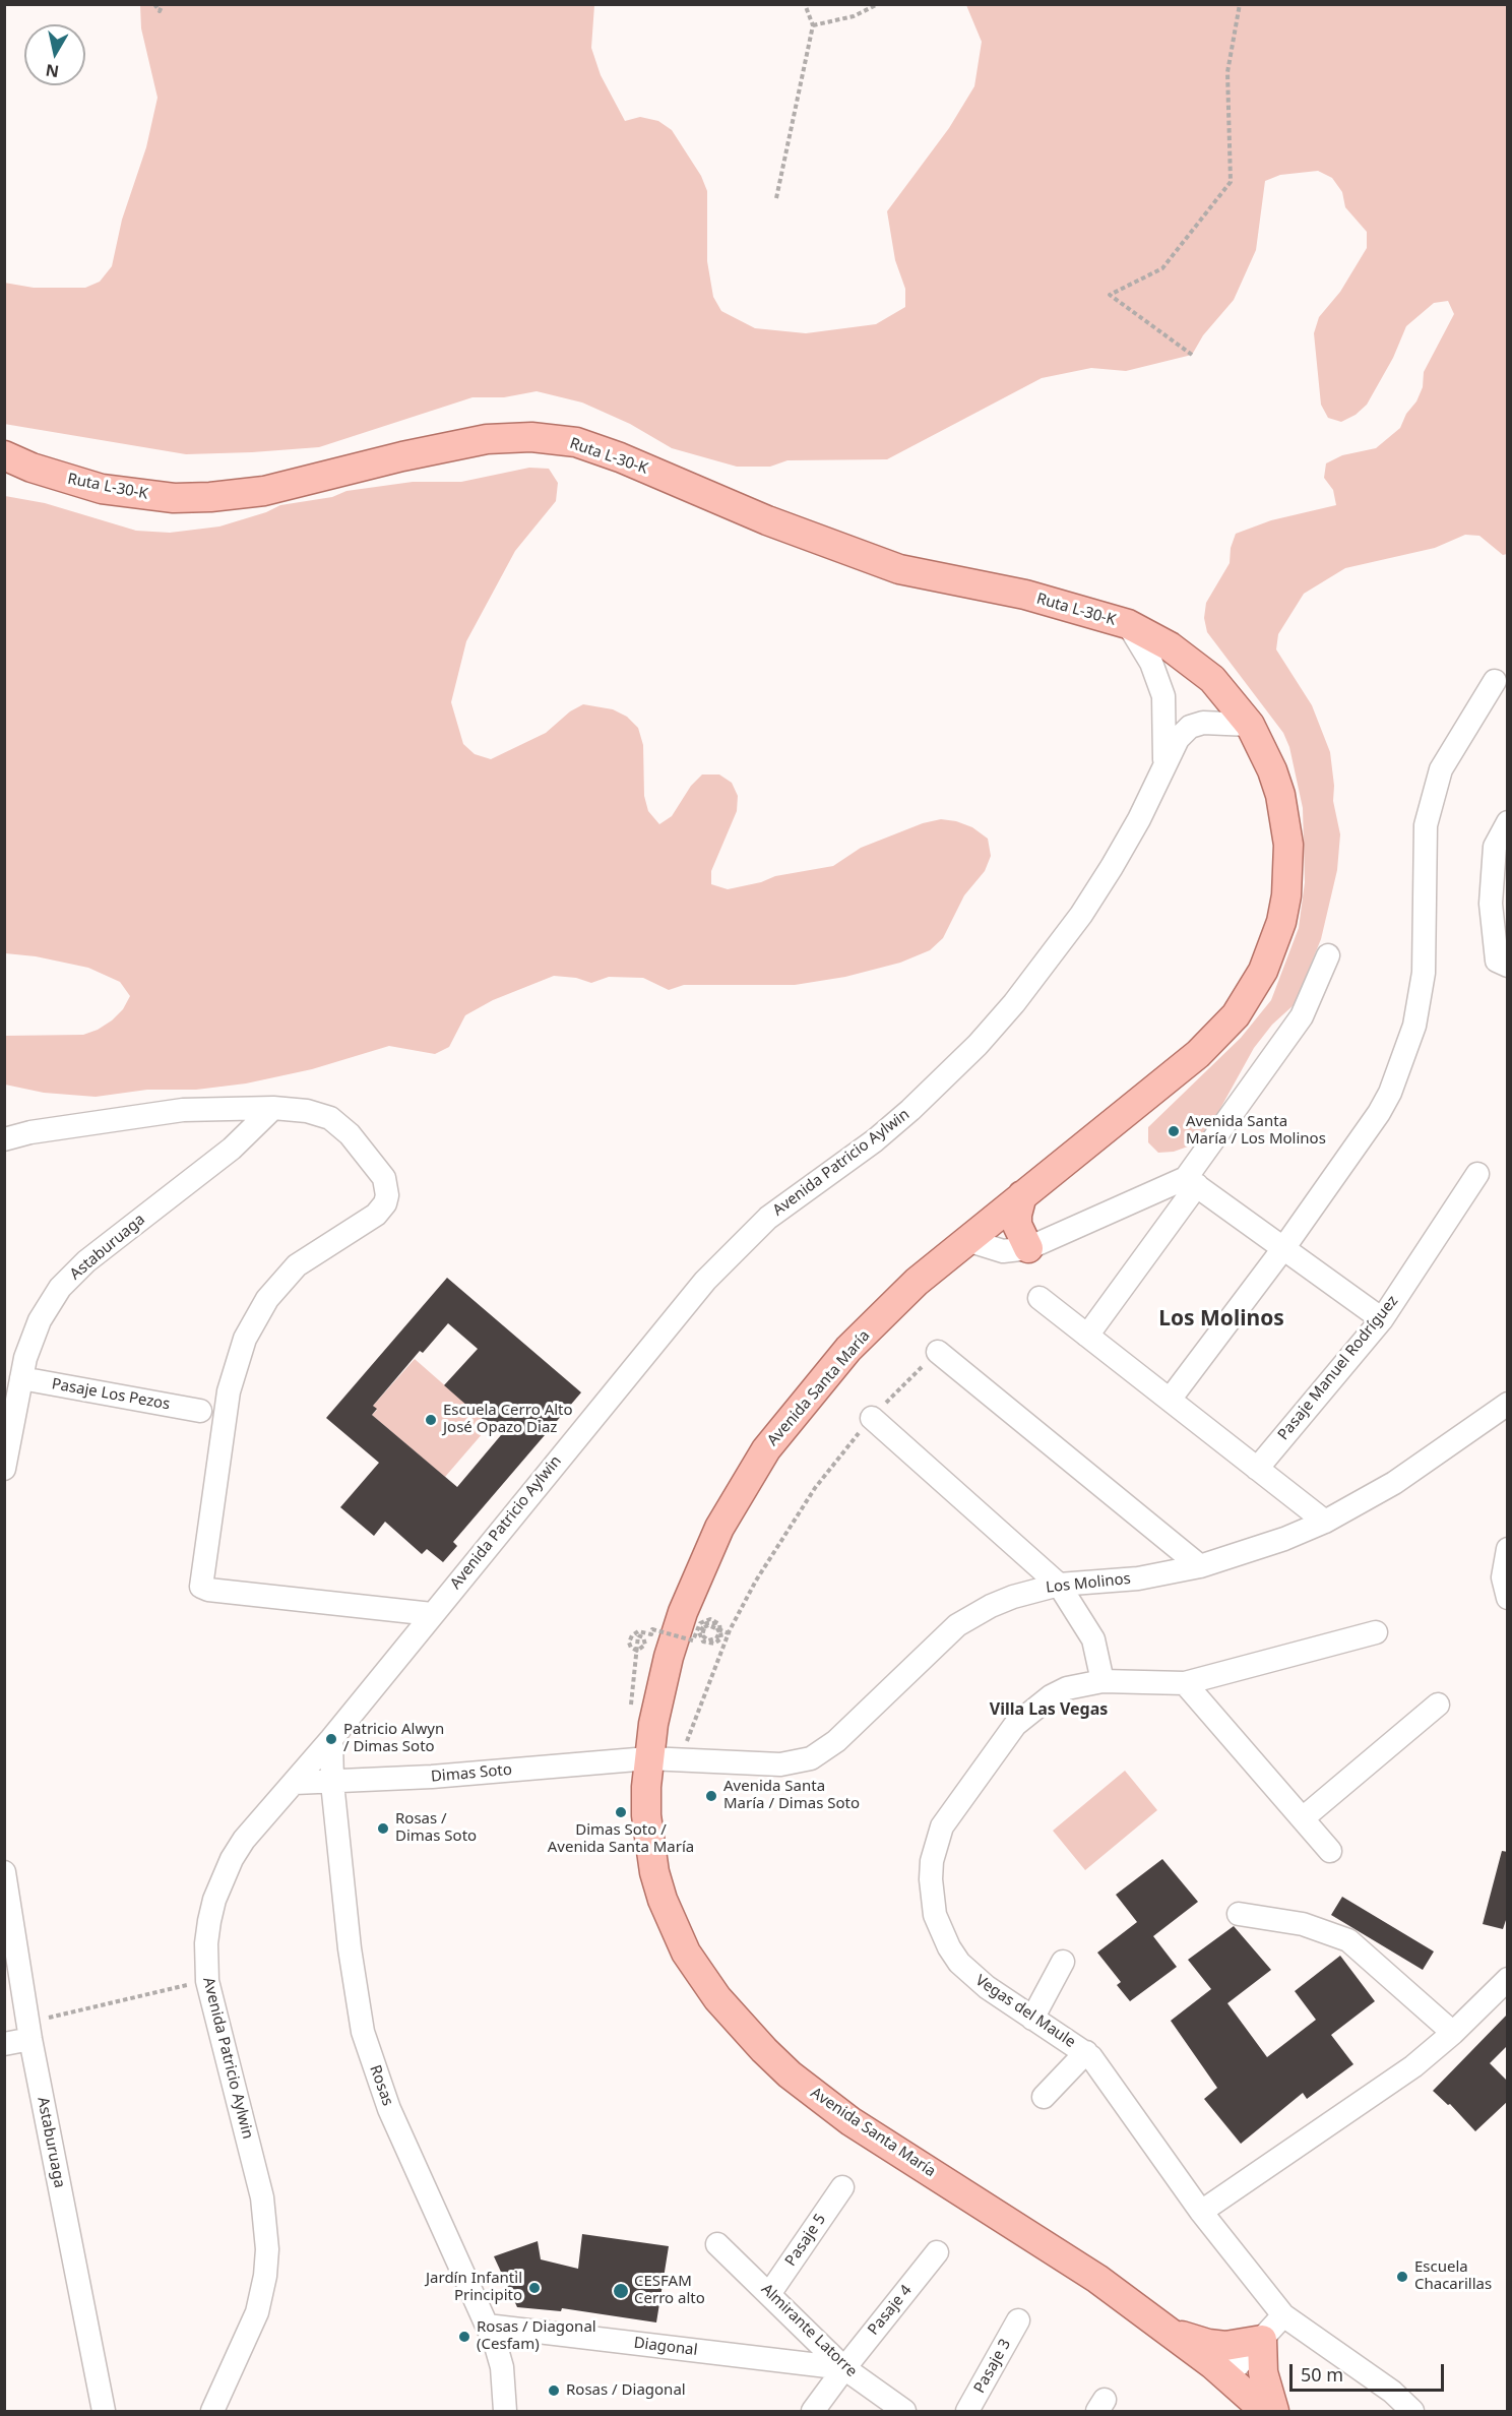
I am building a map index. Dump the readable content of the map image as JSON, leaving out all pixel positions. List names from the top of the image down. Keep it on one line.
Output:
{"streets":{"main road":["Ruta L-30-K","Avenida Santa María"],"street":["Avenida Patricio Aylwin","Astaburuaga","Pasaje Manuel Rodríguez","Pasaje Los Pezos","Los Molinos","Dimas Soto","Vegas del Maule","Rosas","Pasaje 5","Pasaje 4","Almirante Latorre","Diagonal","Pasaje 3"]},"crossings":[["Ruta L-30-K","Avenida Patricio Aylwin"],["Ruta L-30-K","Avenida Santa María"],["Avenida Patricio Aylwin","Avenida Santa María"],["Avenida Patricio Aylwin","Dimas Soto"],["Avenida Patricio Aylwin","Rosas"],["Astaburuaga","Pasaje Los Pezos"],["Avenida Santa María","Los Molinos"],["Avenida Santa María","Dimas Soto"],["Los Molinos","Dimas Soto"],["Dimas Soto","Rosas"],["Rosas","Diagonal"],["Pasaje 5","Almirante Latorre"],["Pasaje 4","Almirante Latorre"],["Pasaje 4","Diagonal"],["Almirante Latorre","Diagonal"]],"districts":["Los Molinos","Villa Las Vegas"],"places":["Avenida Santa María / Los Molinos","Escuela Cerro Alto José Opazo Diaz","Patricio Alwyn / Dimas Soto","Avenida Santa María / Dimas Soto","Dimas Soto / Avenida Santa María","Rosas / Dimas Soto","Escuela Chacarillas","Jardín Infantil Principito","CESFAM Cerro alto","Rosas / Diagonal (Cesfam)","Rosas / Diagonal"],"scale_bar":"50 m","north":"bottom"}
